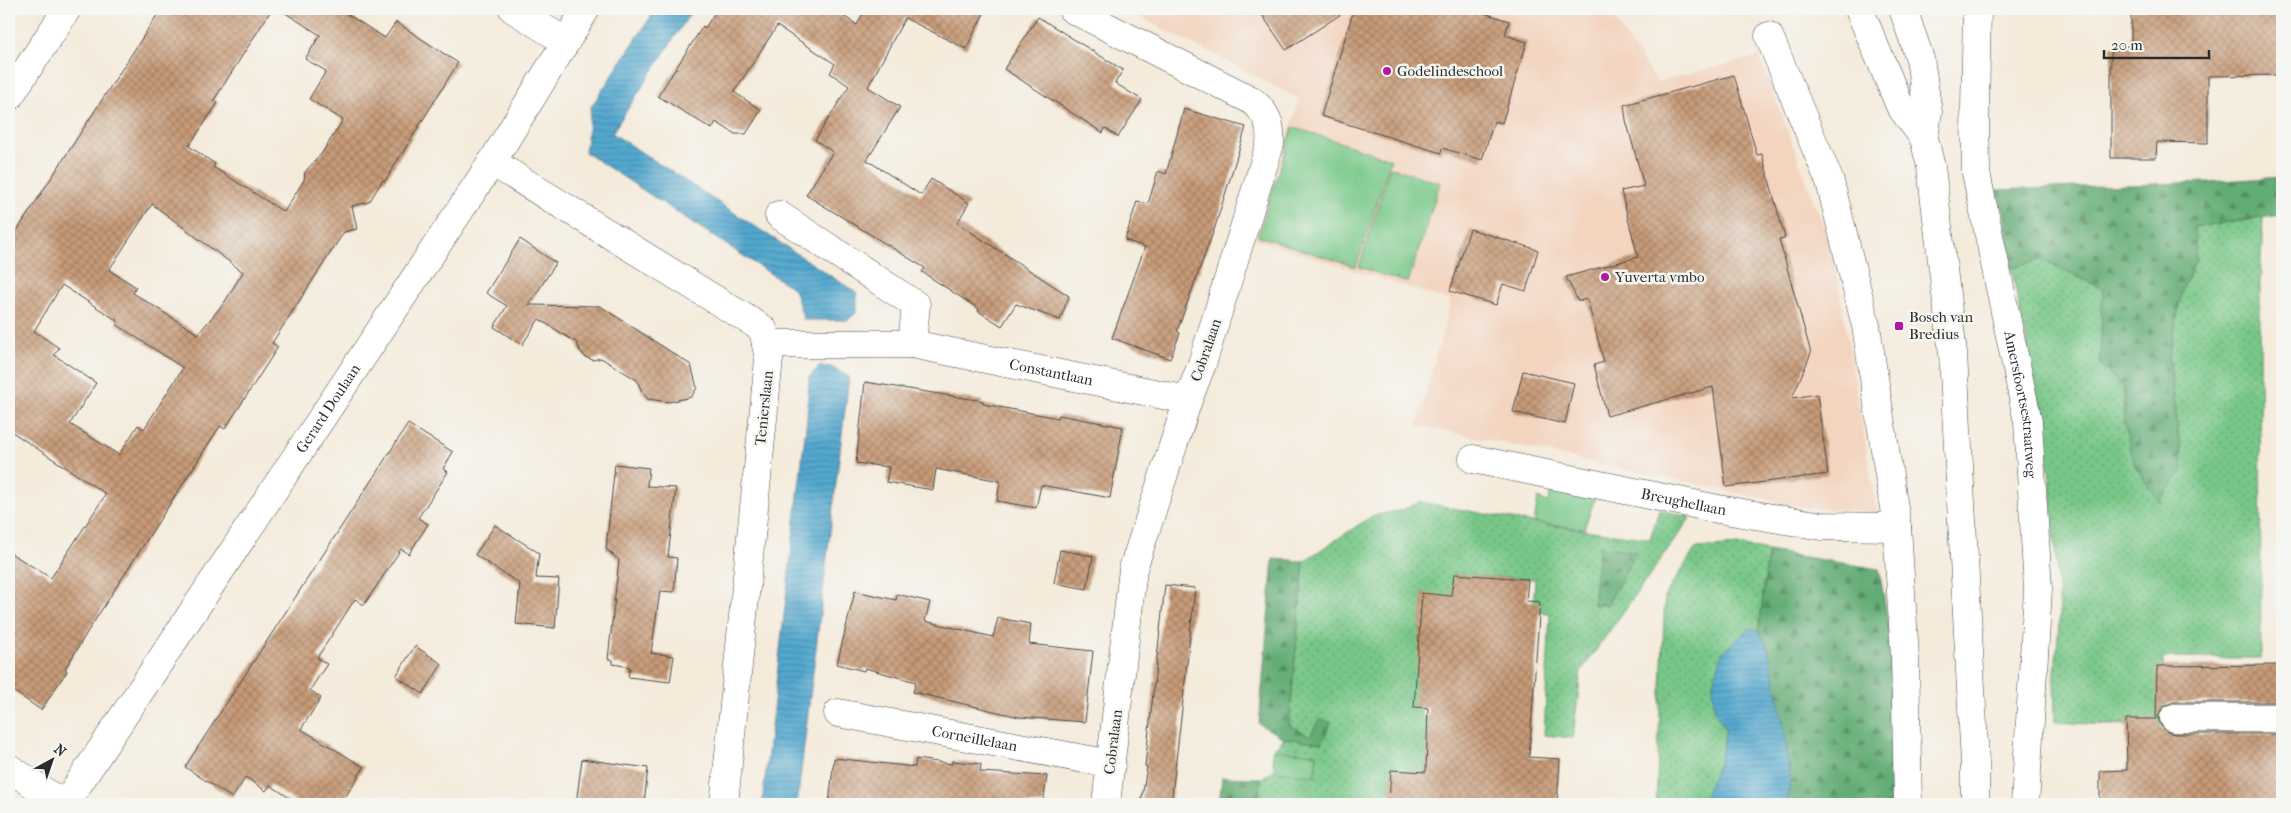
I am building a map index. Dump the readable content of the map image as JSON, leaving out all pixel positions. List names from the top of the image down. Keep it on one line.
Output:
{"streets":{"street":["Cobralaan","Constantlaan","Amersfoortsestraatweg","Gerard Doulaan","Tenierslaan","Breughellaan","Corneillelaan"]},"crossings":[["Cobralaan","Constantlaan"],["Cobralaan","Corneillelaan"],["Constantlaan","Tenierslaan"],["Gerard Doulaan","Tenierslaan"]],"places":{"other":["Godelindeschool","Yuverta vmbo"],"transit":["Bosch van Bredius"]},"scale_bar":"20 m","north":"top right"}
